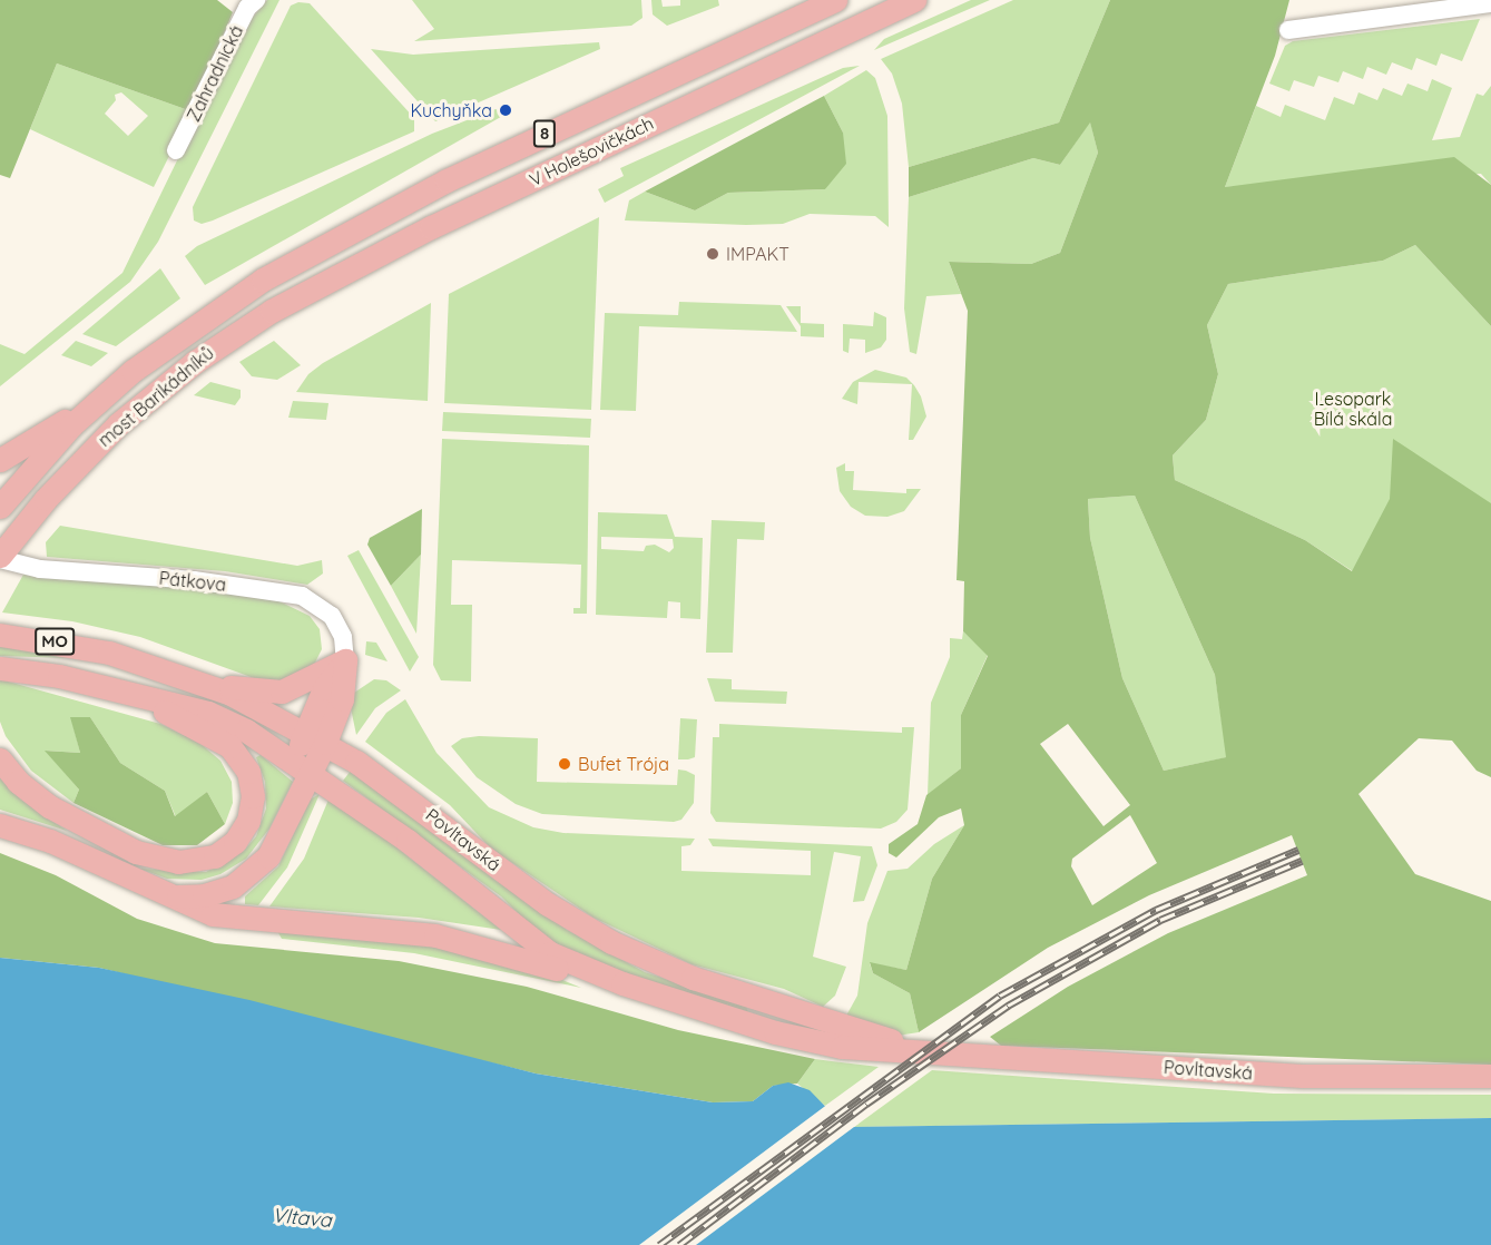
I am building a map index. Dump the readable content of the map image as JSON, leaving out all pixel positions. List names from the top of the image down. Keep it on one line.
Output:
{"streets":{"main road":["8","V Holešovičkách","most Barikádníků","MO","Povltavská"],"street":["Zahradnická","Pátkova"]},"crossings":[["V Holešovičkách","most Barikádníků"],["most Barikádníků","Pátkova"]],"water":["Vltava"],"parks":["Lesopark Bílá skála"],"places":["Kuchyňka","IMPAKT","Bufet Trója"]}
